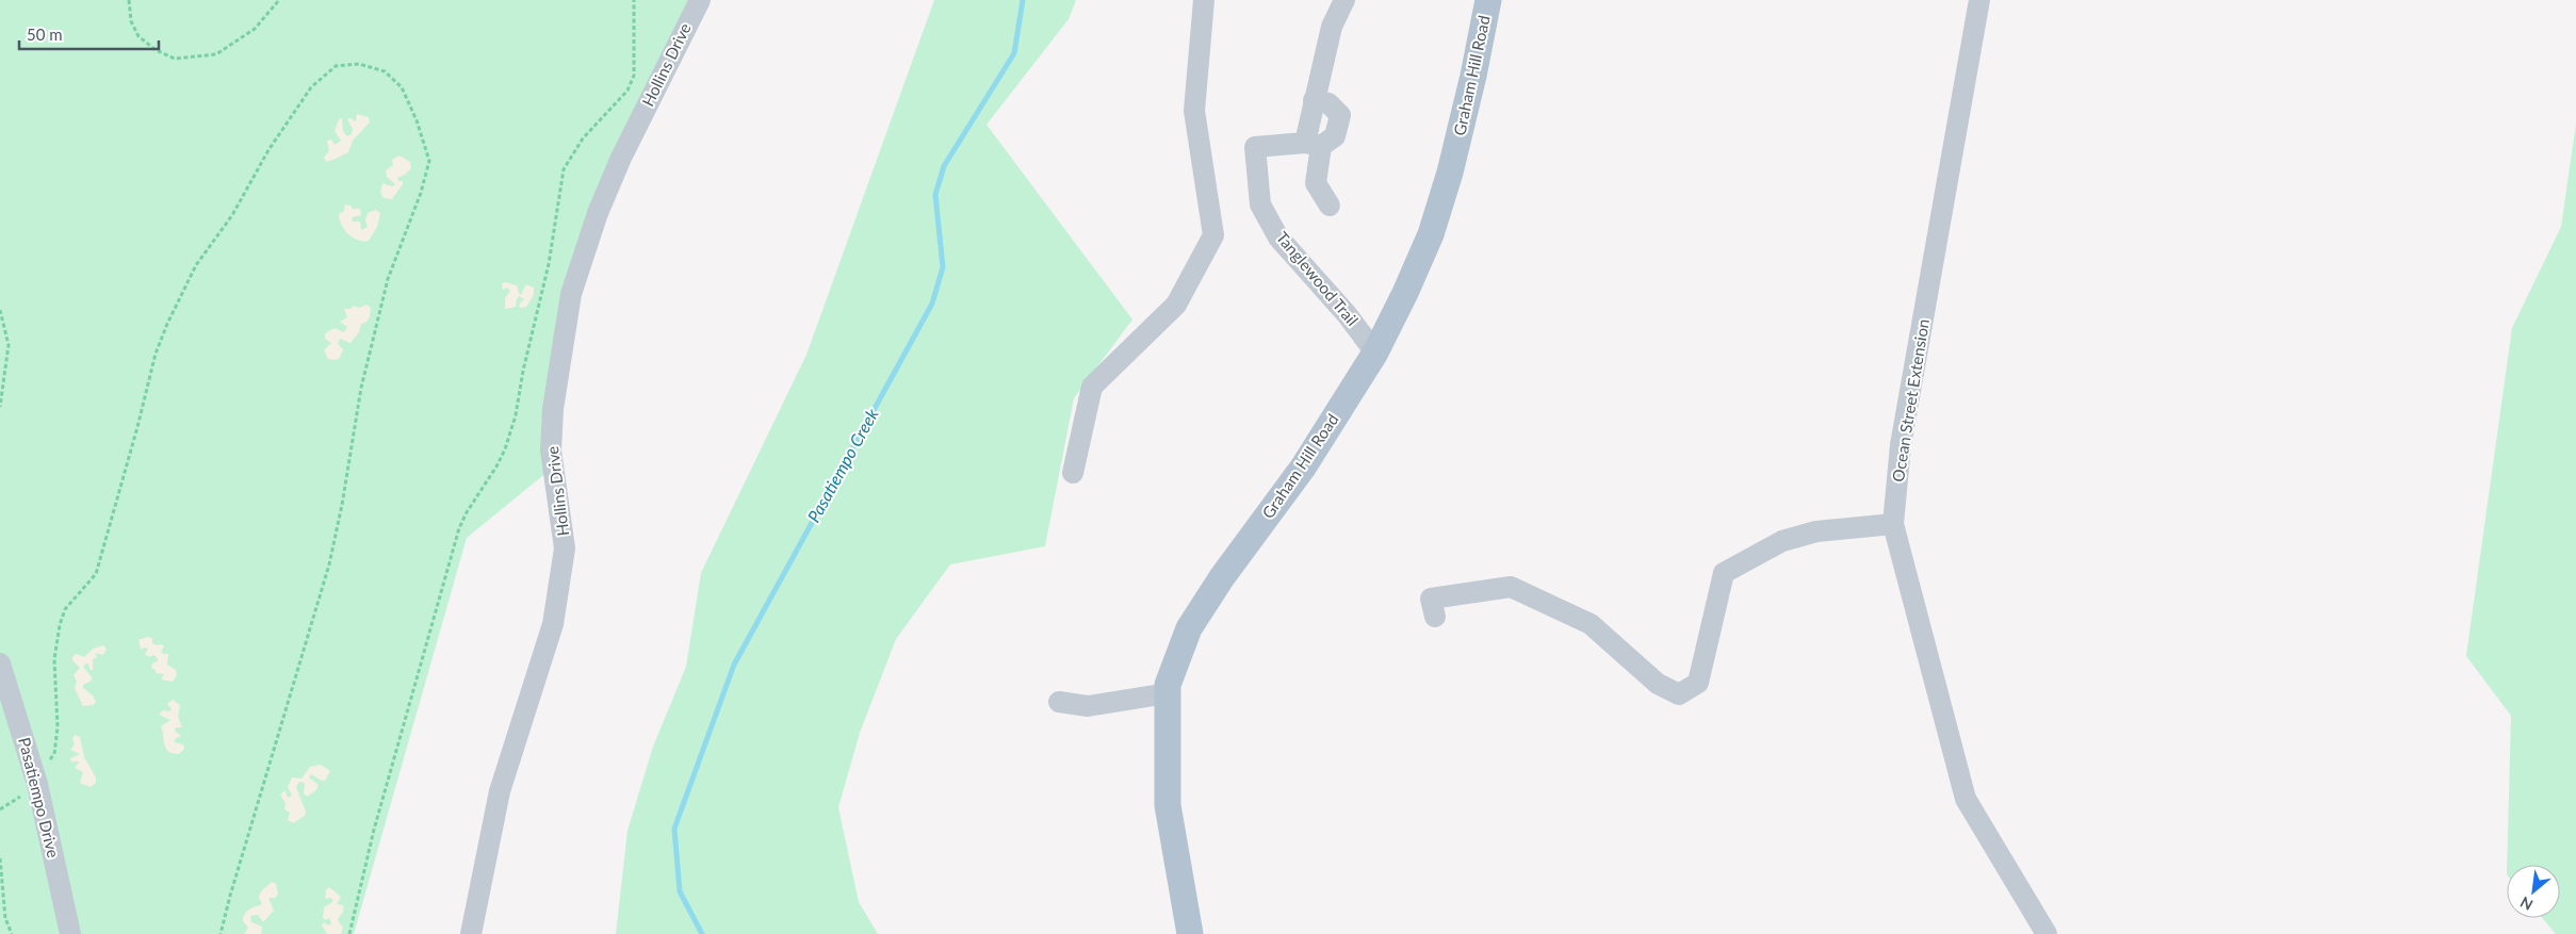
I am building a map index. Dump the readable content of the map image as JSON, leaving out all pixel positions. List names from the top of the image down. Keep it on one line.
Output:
{"streets":{"main road":["Graham Hill Road"],"street":["Hollins Drive","Tanglewood Trail","Ocean Street Extension","Pasatiempo Drive"]},"crossings":[["Graham Hill Road","Tanglewood Trail"]],"water":["Pasatiempo Creek"],"scale_bar":"50 m","north":"bottom left"}
